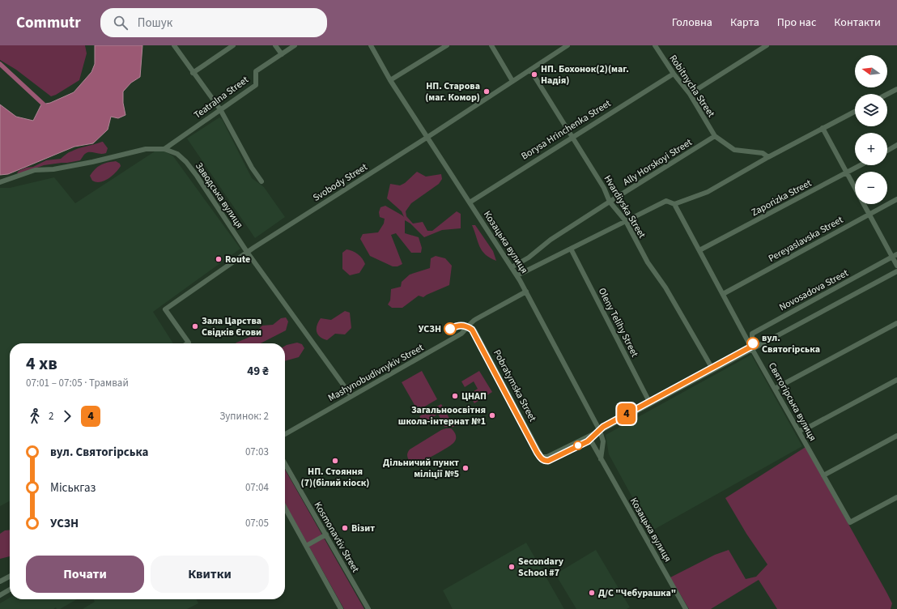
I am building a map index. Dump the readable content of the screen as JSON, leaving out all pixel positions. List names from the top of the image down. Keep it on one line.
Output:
{"streets":{"street":["Robitnycha Street","Teatralna Street","Borysa Hrinchenka Street","Ally Horskoyi Street","Svobody Street","Заводська вулиця","Zaporizka Street","Hvardiyska Street","Pereyaslavska Street","Козацька вулиця","Novosadova Street","Oleny Telihy Street","Mashynobudivnykiv Street","Pobratymska Street","Святогірська вулиця","Kosmonavtiv Street"]},"crossings":[["Robitnycha Street","Borysa Hrinchenka Street"],["Robitnycha Street","Ally Horskoyi Street"],["Teatralna Street","Заводська вулиця"],["Borysa Hrinchenka Street","Hvardiyska Street"],["Borysa Hrinchenka Street","Козацька вулиця"],["Ally Horskoyi Street","Hvardiyska Street"],["Ally Horskoyi Street","Козацька вулиця"],["Svobody Street","Заводська вулиця"],["Svobody Street","Hvardiyska Street"],["Svobody Street","Козацька вулиця"],["Заводська вулиця","Mashynobudivnykiv Street"],["Zaporizka Street","Святогірська вулиця"],["Pereyaslavska Street","Святогірська вулиця"],["Козацька вулиця","Mashynobudivnykiv Street"],["Козацька вулиця","Pobratymska Street"],["Novosadova Street","Святогірська вулиця"],["Mashynobudivnykiv Street","Pobratymska Street"]],"places":["НП. Бохонок(2)(маг. Надія)","НП. Старова (маг. Комор)","Route","Зала Царства Свідків Єгови","УСЗН","вул. Святогірська","ЦНАП","Загальноосвітня школа-інтернат №1","НП. Стояння (7)(білий кіоск)","Дільничий пункт міліції №5","Візит","Secondary School #7","Д/С \"Чебурашка\""],"lines":["tram line 4"],"north":"left","page":{"header":"Commutr","search":"Пошук","nav":["Головна","Карта","Про нас","Контакти"],"on_map":"4","map_buttons":["+","−"],"heading":["4 хв","07:01 – 07:05 · Трамвай","49 ₴"],"legs":["2","4","Зупинок: 2"],"list":[{"name":"вул. Святогірська","value":"07:03"},{"name":"Міськгаз","value":"07:04"},{"name":"УСЗН","value":"07:05"}],"buttons":["Почати","Квитки"]}}
